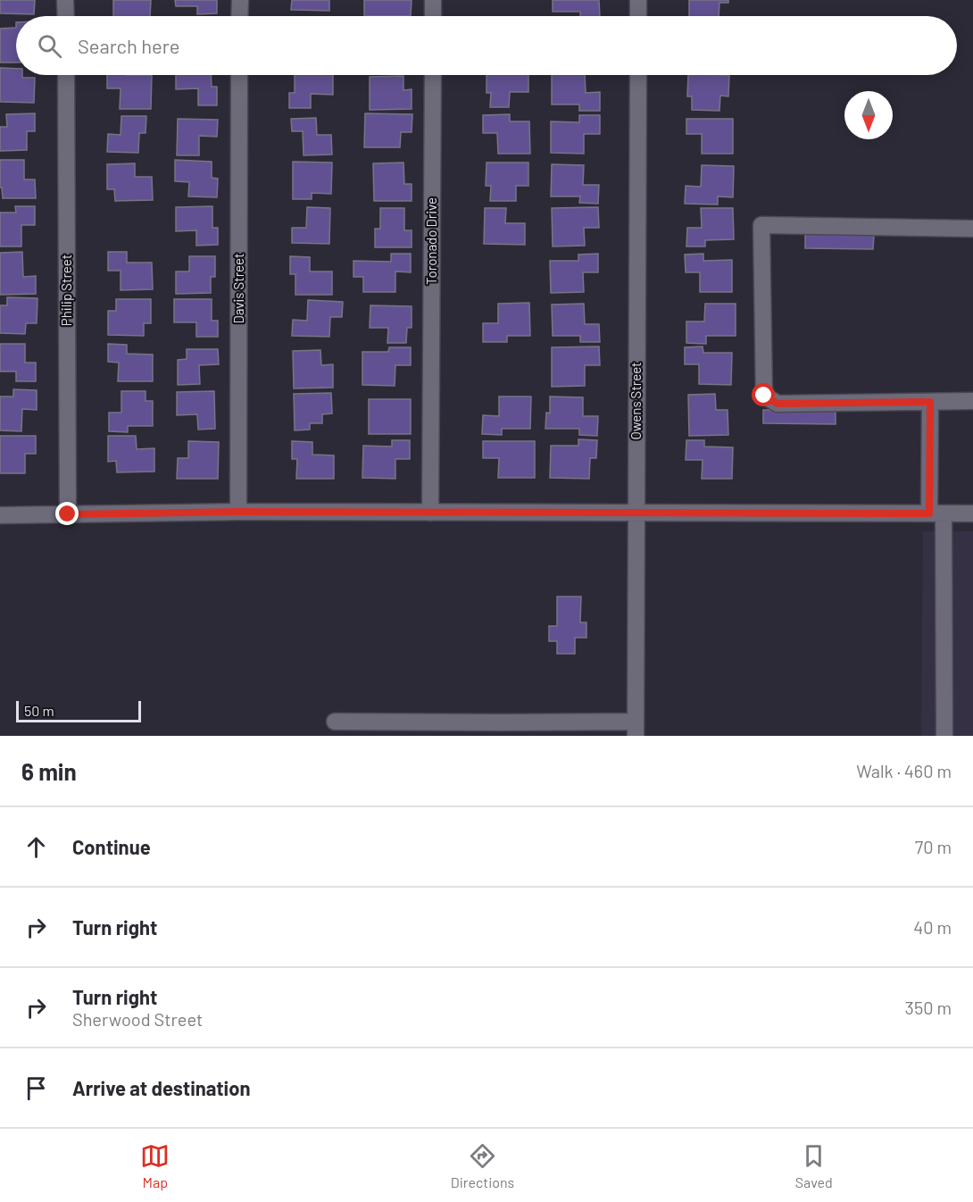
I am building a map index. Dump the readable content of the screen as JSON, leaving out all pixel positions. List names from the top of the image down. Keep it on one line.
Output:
{"streets":{"street":["Toronado Drive","Davis Street","Philip Street","Owens Street"]},"scale_bar":"50 m","north":"bottom","page":{"search":"Search here","scale":"50 m","heading":["6 min","Walk · 460 m"],"list":[["Continue","70 m"],["Turn right","40 m"],["Turn right","Sherwood Street","350 m"],"Arrive at destination"],"nav":["Map","Directions","Saved"]}}
